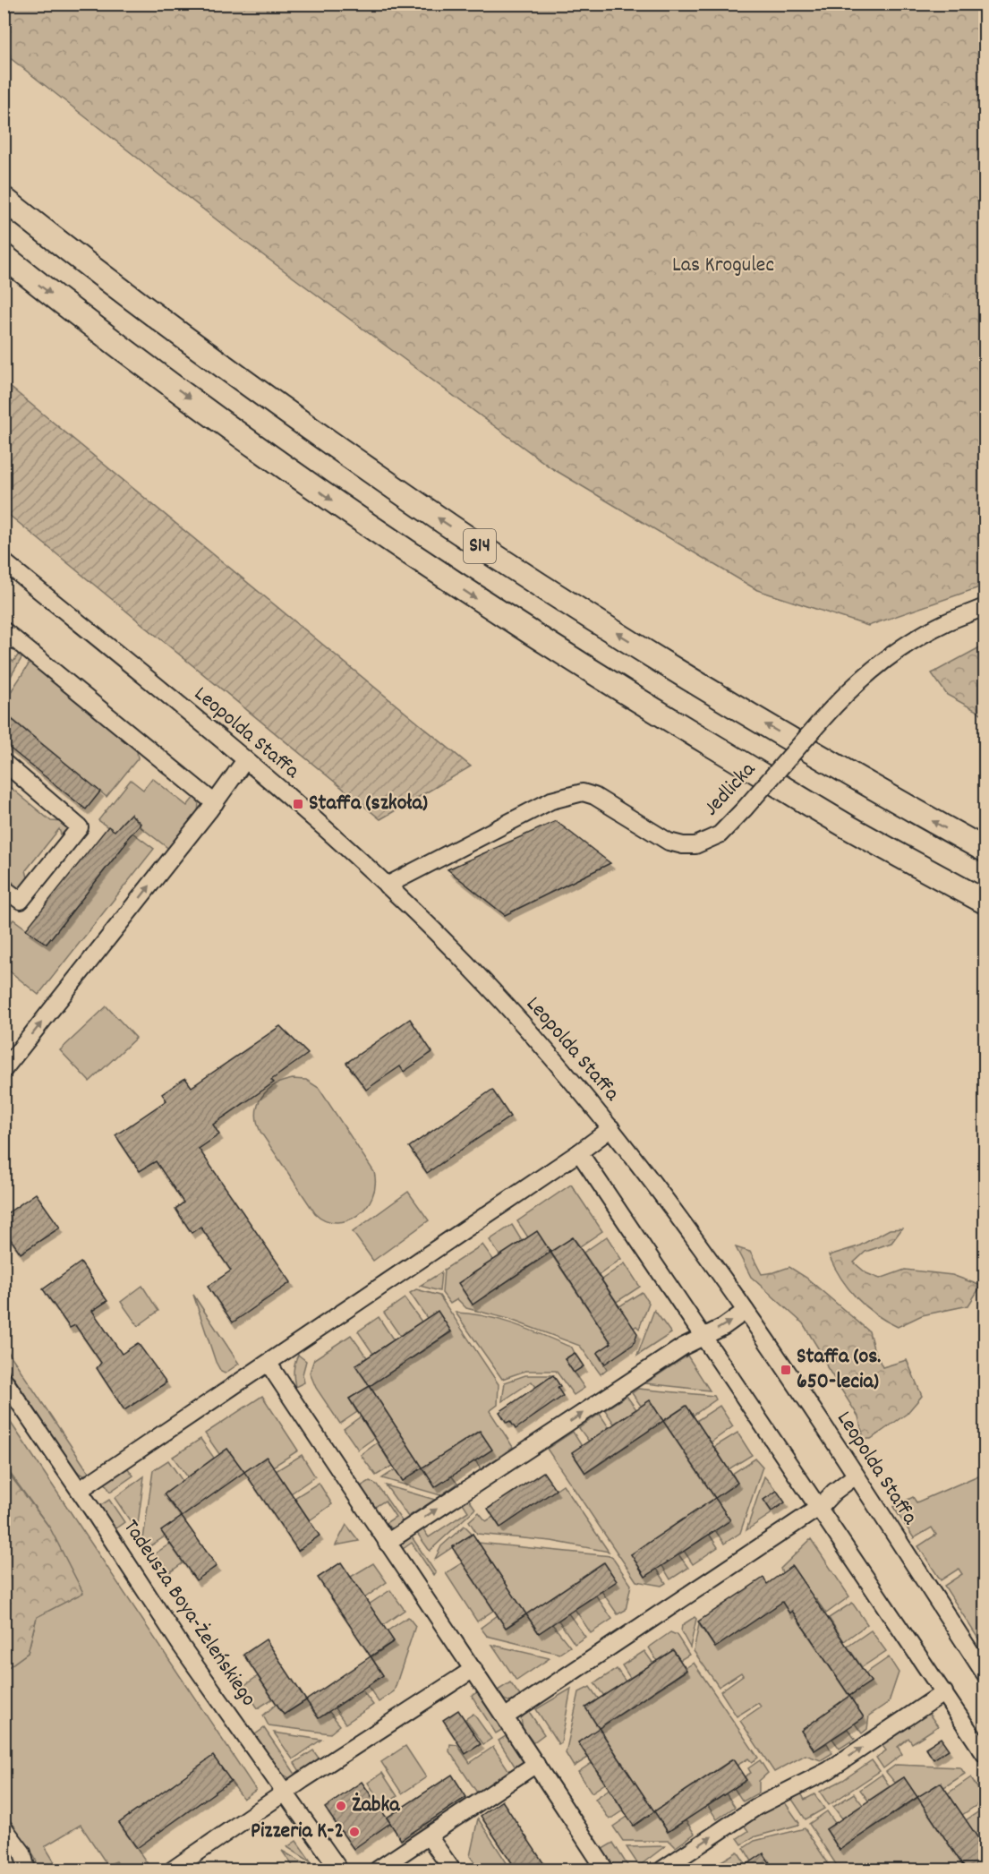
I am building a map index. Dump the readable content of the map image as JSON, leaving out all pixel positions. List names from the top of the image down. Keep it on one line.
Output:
{"streets":{"highway":["S14"],"street":["Leopolda Staffa","Jedlicka","Tadeusza Boya-Żeleńskiego"]},"crossings":[["Leopolda Staffa","Jedlicka"]],"parks":["Las Krogulec"],"places":{"transit":["Staffa (szkoła)","Staffa (os. 650-lecia)"],"other":["Żabka","Pizzeria K-2"]}}
